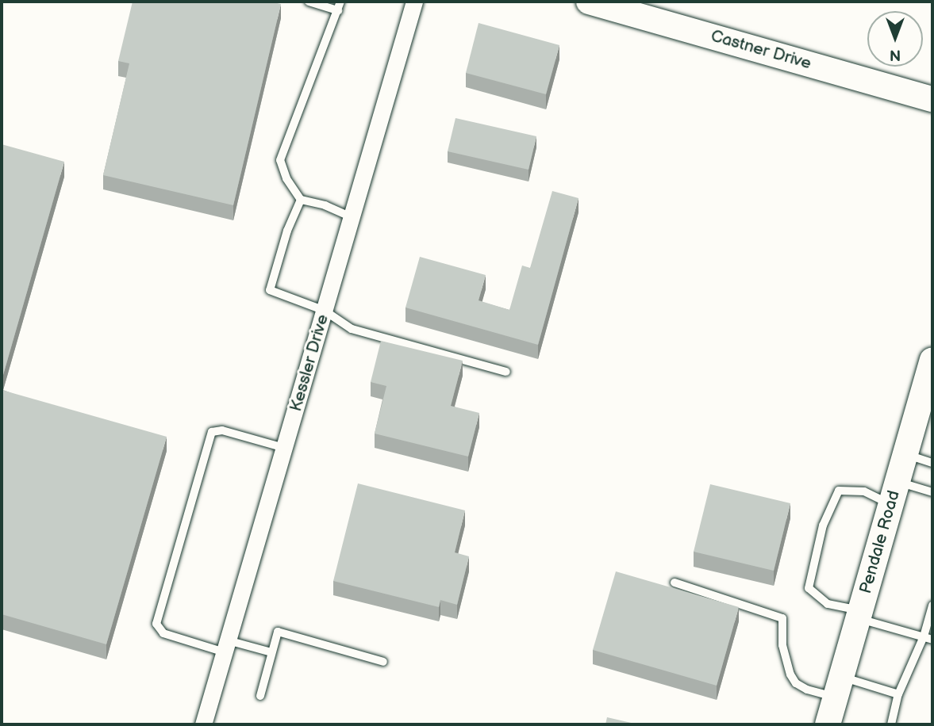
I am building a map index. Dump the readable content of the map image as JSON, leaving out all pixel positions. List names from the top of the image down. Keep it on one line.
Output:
{"streets":{"street":["Castner Drive","Kessler Drive","Pendale Road"]},"north":"bottom"}
